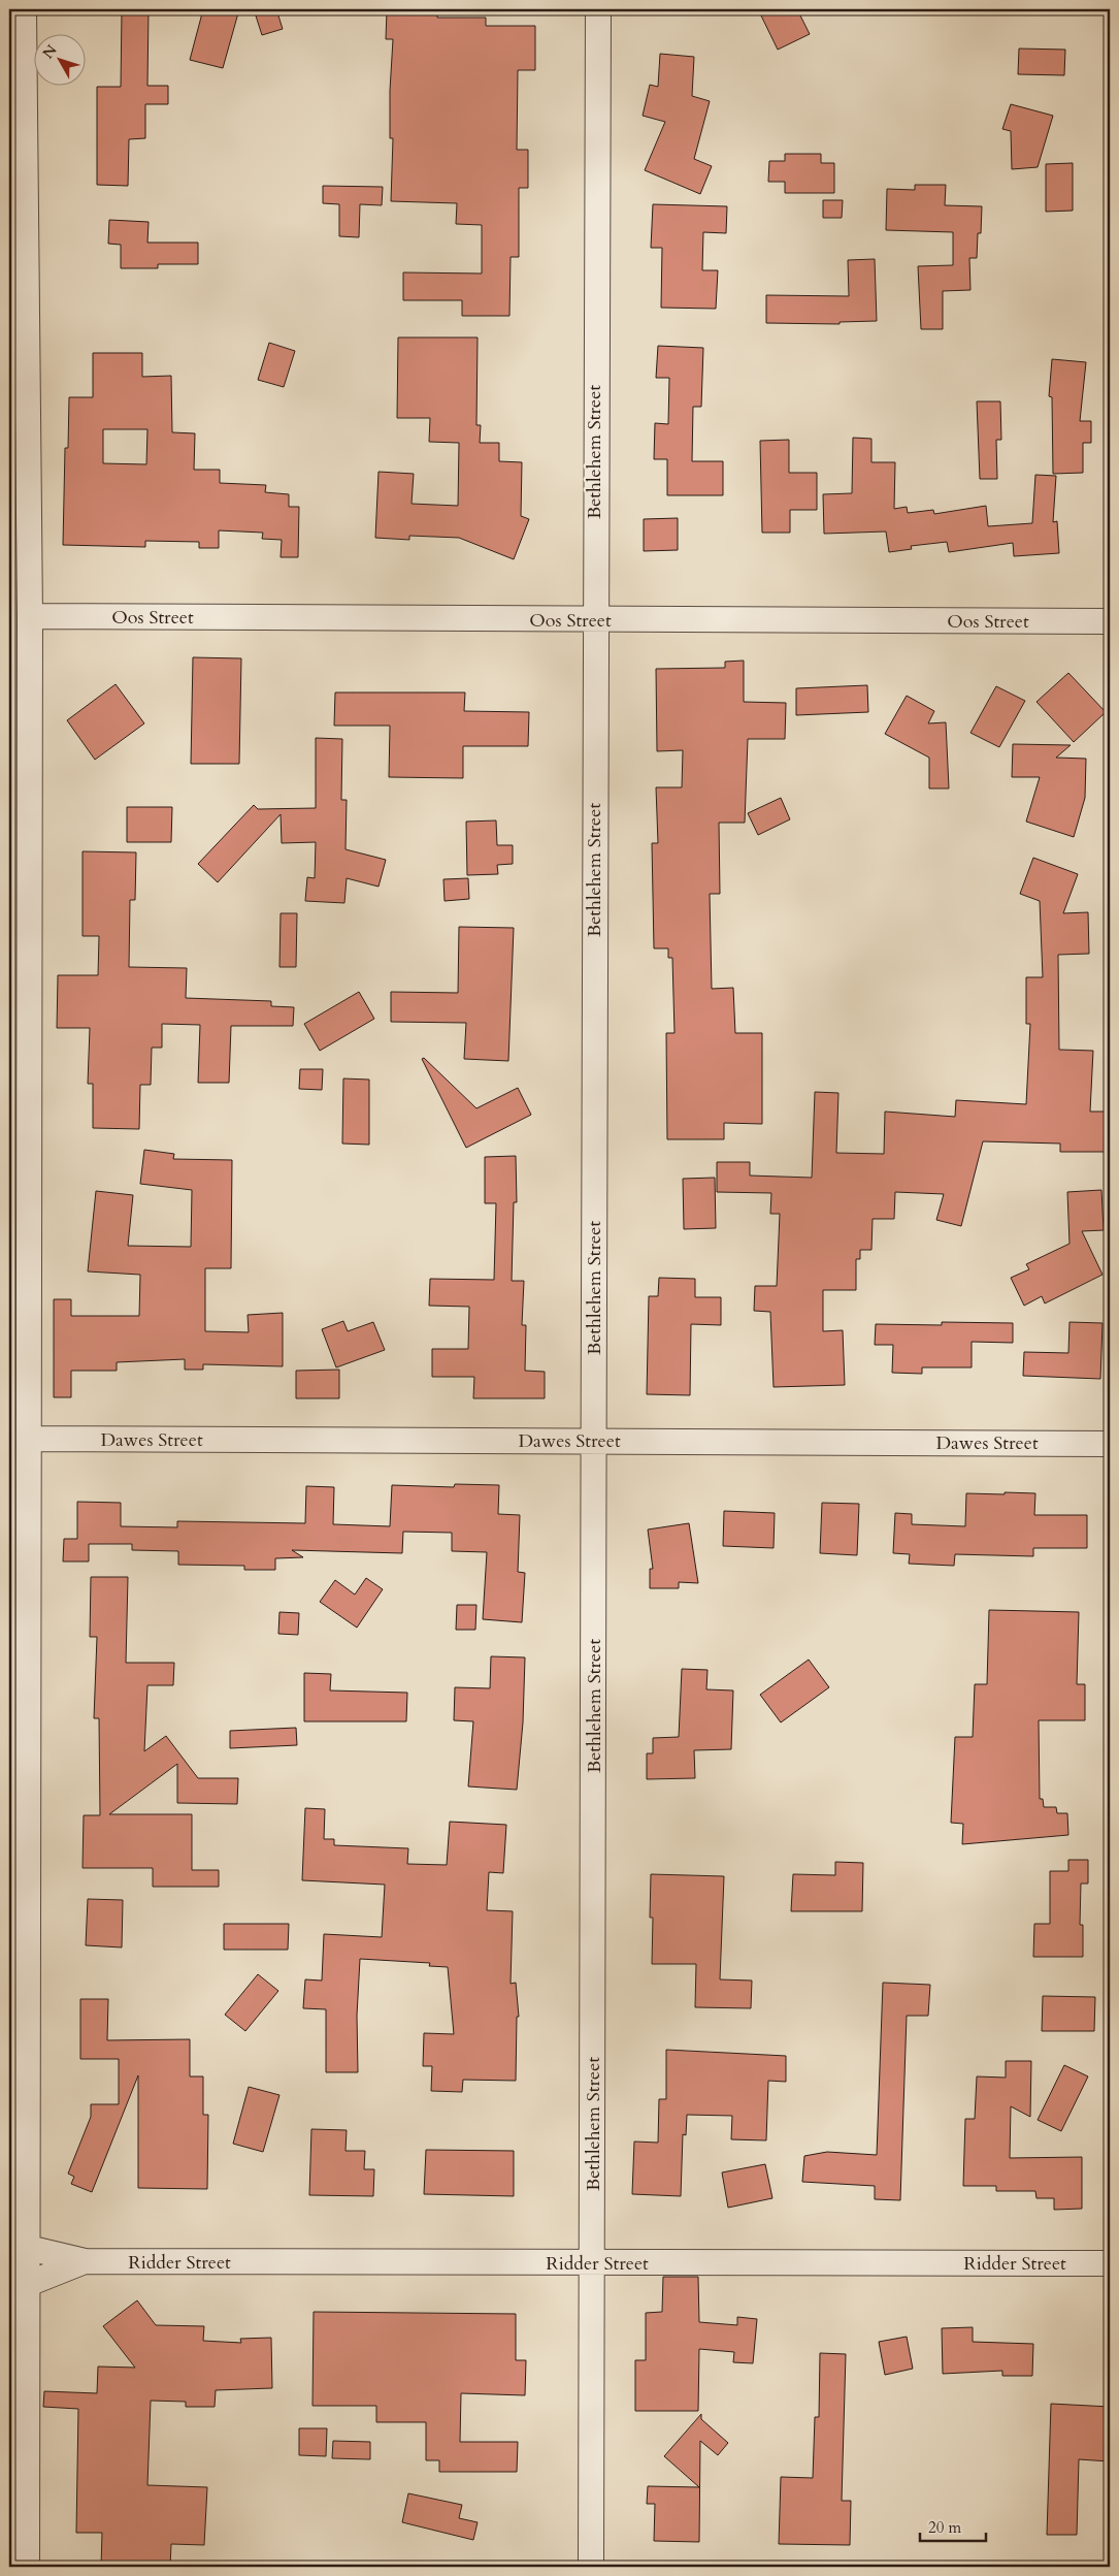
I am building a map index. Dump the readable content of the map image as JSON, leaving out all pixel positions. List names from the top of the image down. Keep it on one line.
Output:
{"streets":{"street":["Bethlehem Street","Oos Street","Dawes Street","Ridder Street"]},"crossings":[["Bethlehem Street","Oos Street"],["Bethlehem Street","Dawes Street"],["Bethlehem Street","Ridder Street"]],"scale_bar":"20 m","north":"top left"}
